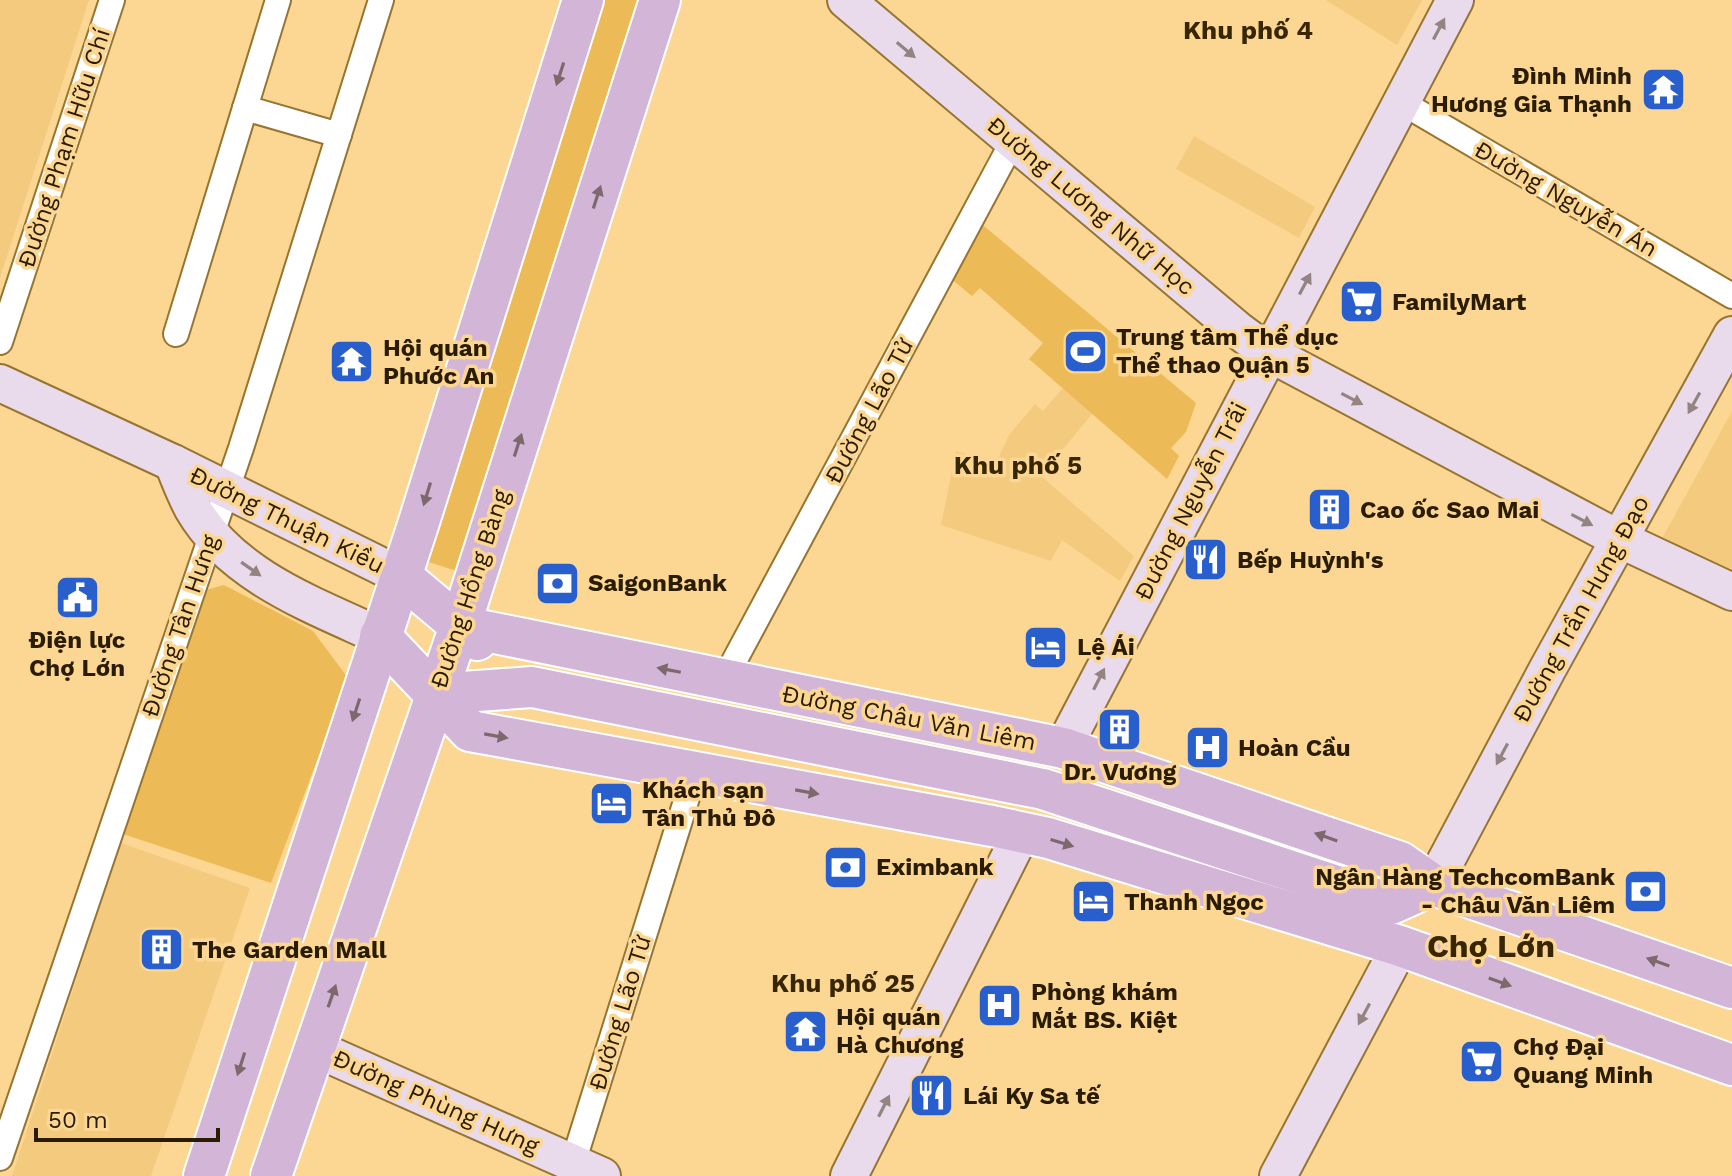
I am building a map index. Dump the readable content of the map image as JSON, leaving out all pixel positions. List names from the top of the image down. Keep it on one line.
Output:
{"streets":{"main road":["Đường Lương Nhữ Học","Đường Nguyễn Trãi","Đường Thuận Kiều","Đường Hồng Bàng","Đường Trần Hưng Đạo","Đường Châu Văn Liêm","Đường Phùng Hưng"],"street":["Đường Phạm Hữu Chí","Đường Nguyễn Án","Đường Lão Tử","Đường Tân Hưng"]},"crossings":[["Đường Nguyễn Án","Đường Nguyễn Trãi"],["Đường Lương Nhữ Học","Đường Lão Tử"],["Đường Lương Nhữ Học","Đường Nguyễn Trãi"],["Đường Lương Nhữ Học","Đường Trần Hưng Đạo"],["Đường Lão Tử","Đường Châu Văn Liêm"],["Đường Lão Tử","Đường Phùng Hưng"],["Đường Nguyễn Trãi","Đường Châu Văn Liêm"],["Đường Thuận Kiều","Đường Tân Hưng"],["Đường Hồng Bàng","Đường Châu Văn Liêm"],["Đường Hồng Bàng","Đường Phùng Hưng"],["Đường Trần Hưng Đạo","Đường Châu Văn Liêm"]],"one_way":["Đường Lương Nhữ Học","Đường Nguyễn Trãi","Đường Trần Hưng Đạo"],"districts":["Khu phố 4","Khu phố 5","Chợ Lớn","Khu phố 25"],"places":{"temple":["Đình Minh Hương Gia Thạnh","Hội quán Phước An","Hội quán Hà Chương"],"supermarket":["FamilyMart","Chợ Đại Quang Minh"],"sports":["Trung tâm Thể dục Thể thao Quận 5"],"building":["Cao ốc Sao Mai","Dr. Vương","The Garden Mall"],"restaurant":["Bếp Huỳnh's","Lái Ky Sa tế"],"bank":["SaigonBank","Eximbank","Ngân Hàng TechcomBank - Châu Văn Liêm"],"public building":["Điện lực Chợ Lớn"],"hotel":["Lệ Ái","Khách sạn Tân Thủ Đô","Thanh Ngọc"],"hospital":["Hoàn Cầu","Phòng khám Mắt BS. Kiệt"]},"scale_bar":"50 m"}
